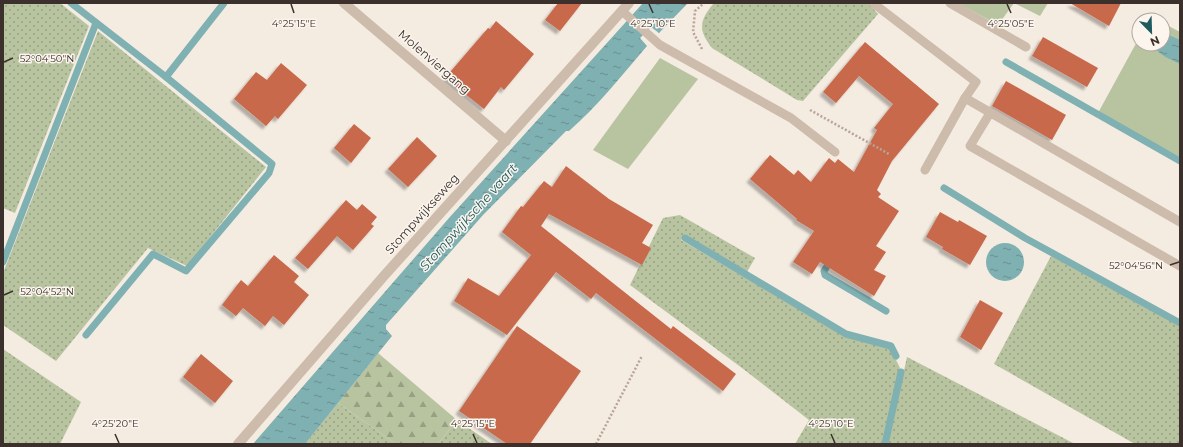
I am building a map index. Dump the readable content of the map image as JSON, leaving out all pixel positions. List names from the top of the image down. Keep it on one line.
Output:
{"streets":{"street":["Molenviergang","Stompwijkseweg"]},"crossings":[["Molenviergang","Stompwijkseweg"]],"water":["Stompwijksche vaart"],"north":"bottom right","coordinates":["4°25'15\"E","4°25'10\"E","4°25'05\"E","52°04'50\"N","52°04'56\"N","52°04'52\"N","4°25'20\"E"]}
